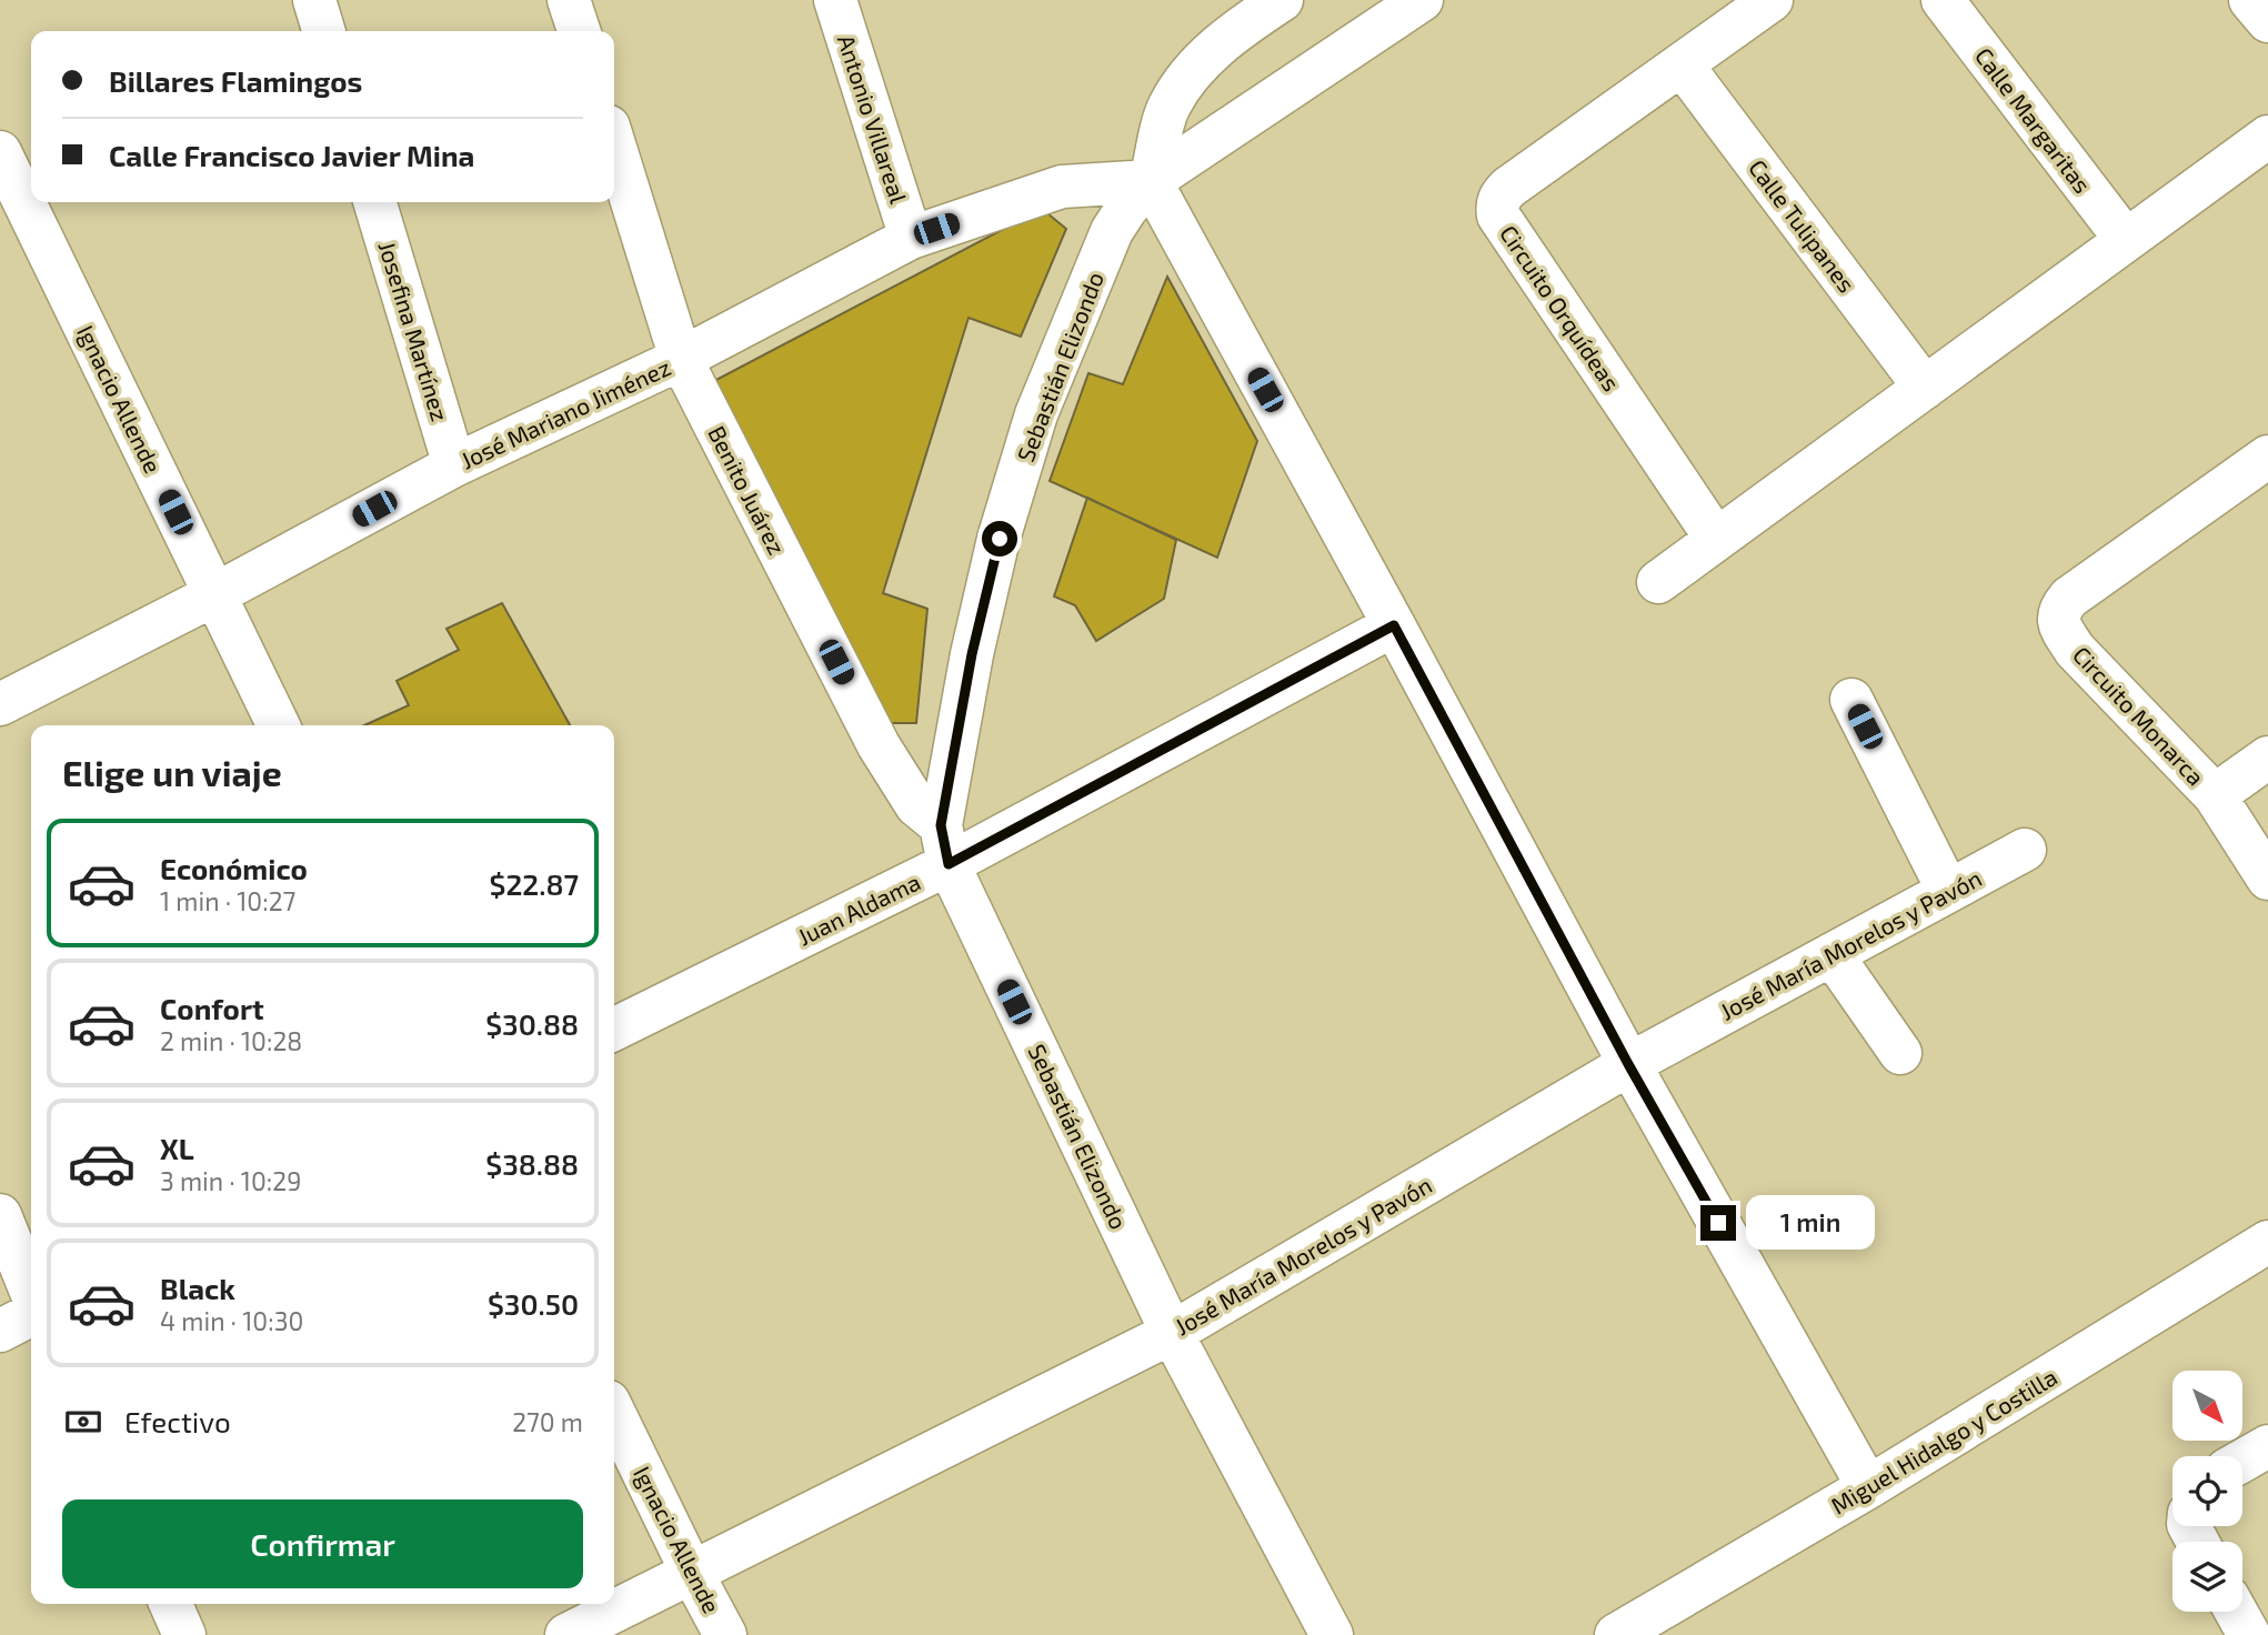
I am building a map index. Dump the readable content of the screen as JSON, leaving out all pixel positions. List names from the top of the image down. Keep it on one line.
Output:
{"streets":{"street":["Antonio Villareal","Calle Margaritas","Calle Tulipanes","Circuito Orquídeas","Josefina Martínez","Sebastián Elizondo","Ignacio Allende","José Mariano Jiménez","Benito Juárez","Circuito Monarca","Juan Aldama","José María Morelos y Pavón","Miguel Hidalgo y Costilla"]},"crossings":[["Antonio Villareal","José Mariano Jiménez"],["Calle Tulipanes","Circuito Orquídeas"],["Josefina Martínez","José Mariano Jiménez"],["Sebastián Elizondo","José Mariano Jiménez"],["Sebastián Elizondo","Benito Juárez"],["Sebastián Elizondo","Juan Aldama"],["Sebastián Elizondo","José María Morelos y Pavón"],["Ignacio Allende","José Mariano Jiménez"],["Ignacio Allende","José María Morelos y Pavón"],["José Mariano Jiménez","Benito Juárez"],["Benito Juárez","Juan Aldama"]],"north":"bottom right","page":{"banner":["Billares Flamingos","Calle Francisco Javier Mina"],"heading":"Elige un viaje","list":[{"name":"Económico","note":"1 min · 10:27","value":"$22.87"},{"name":"Confort","note":"2 min · 10:28","value":"$30.88"},{"name":"XL","note":"3 min · 10:29","value":"$38.88"},{"name":"Black","note":"4 min · 10:30","value":"$30.50"}],"bubble":"1 min","pay":["Efectivo","270 m"],"buttons":"Confirmar"}}
